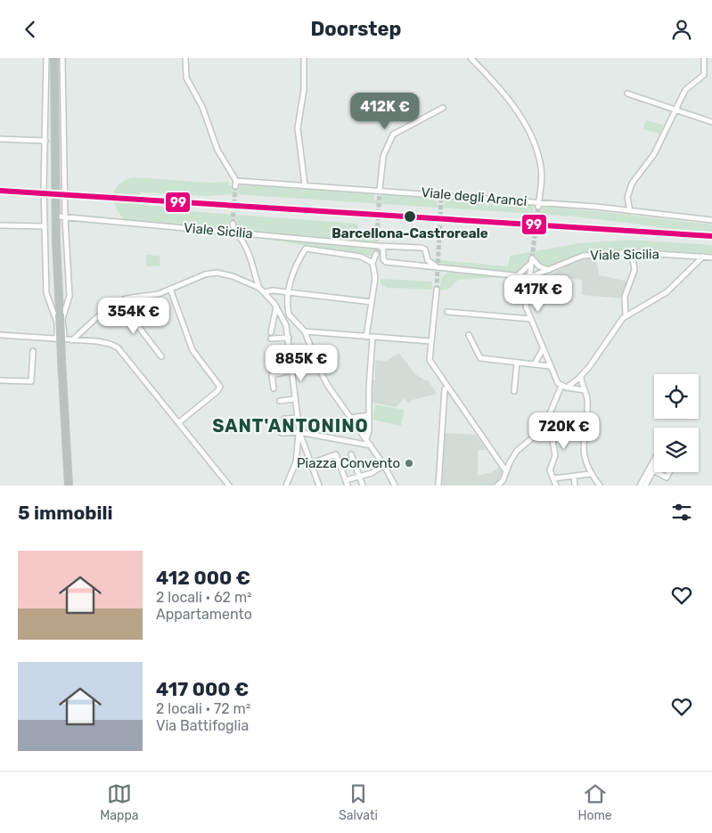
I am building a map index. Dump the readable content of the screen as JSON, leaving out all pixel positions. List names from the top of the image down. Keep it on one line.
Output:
{"streets":{"street":["Viale degli Aranci","Viale Sicilia"]},"districts":["SANT'ANTONINO"],"places":["Barcellona-Castroreale","Piazza Convento"],"lines":["transit line 99"],"page":{"header":"Doorstep","price":["412K €","417K €","354K €","885K €","720K €"],"heading":"5 immobili","list":[{"name":"412 000 €","note":"2 locali · 62 m² · Appartamento"},{"name":"417 000 €","note":"2 locali · 72 m² · Via Battifoglia"}],"tabs":["Mappa","Salvati","Home"]}}
